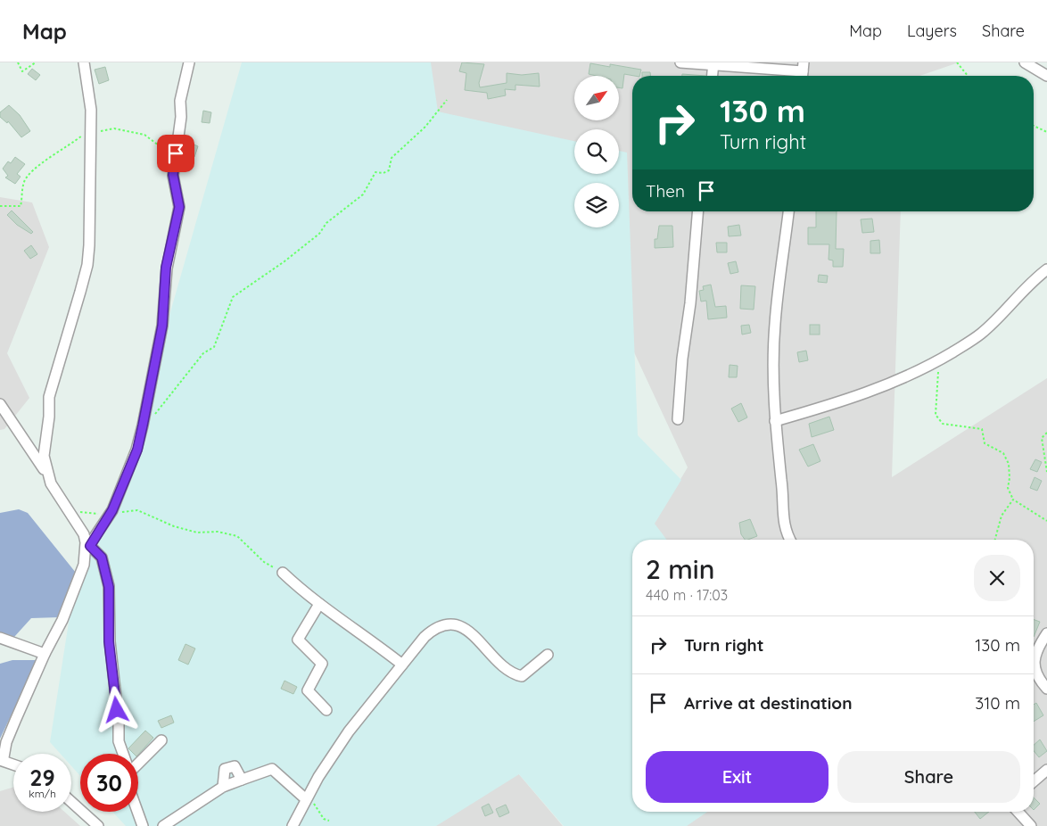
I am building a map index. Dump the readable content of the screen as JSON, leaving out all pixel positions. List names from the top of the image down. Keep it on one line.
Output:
{"north":"top right","page":{"header":"Map","nav":["Map","Layers","Share"],"turn":["130 m","Turn right"],"then":"Then","heading":["2 min","440 m · 17:03"],"list":[{"name":"Turn right","value":"130 m"},{"name":"Arrive at destination","value":"310 m"}],"buttons":["Exit","Share"],"speed":"29 km/h","limit":"30"}}
